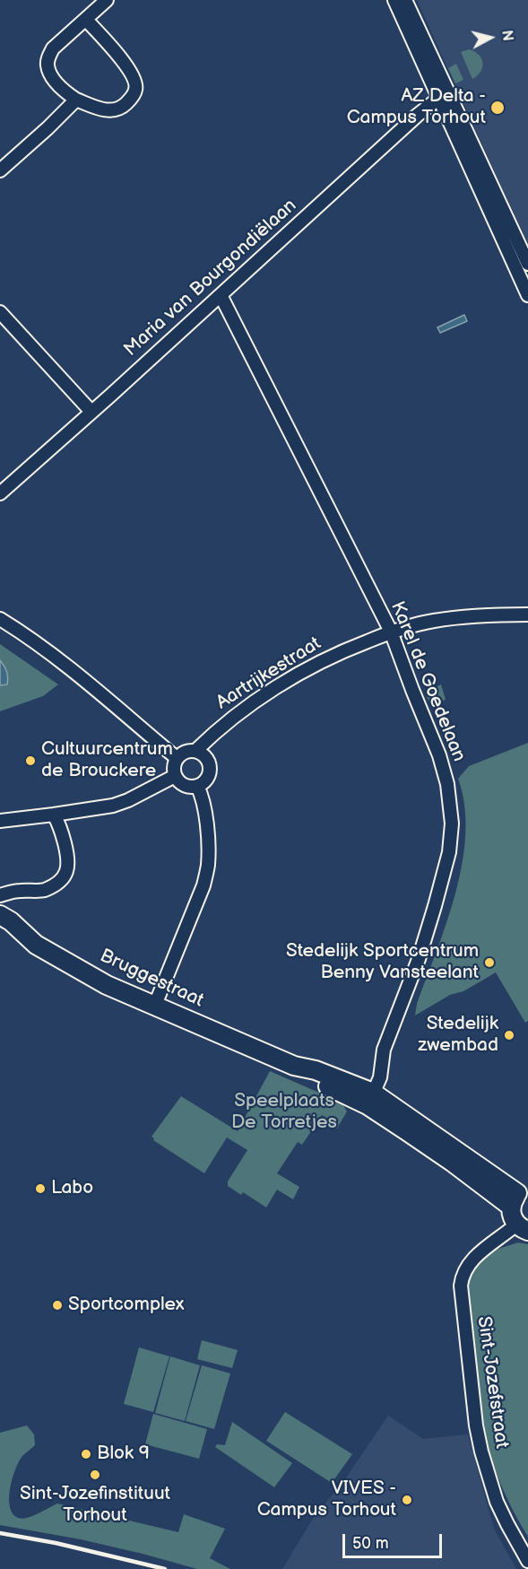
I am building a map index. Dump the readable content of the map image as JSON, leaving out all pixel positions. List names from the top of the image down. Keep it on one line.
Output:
{"streets":{"street":["Maria van Bourgondiëlaan","Aartrijkestraat","Karel de Goedelaan","Bruggestraat","Sint-Jozefstraat"]},"crossings":[["Maria van Bourgondiëlaan","Karel de Goedelaan"],["Aartrijkestraat","Karel de Goedelaan"],["Karel de Goedelaan","Bruggestraat"]],"parks":["Speelplaats De Torretjes"],"places":["AZ Delta - Campus Torhout","Cultuurcentrum de Brouckere","Stedelijk Sportcentrum Benny Vansteelant","Stedelijk zwembad","Labo","Sportcomplex","Blok 9","Sint-Jozefinstituut Torhout","VIVES - Campus Torhout"],"scale_bar":"50 m","north":"right"}
